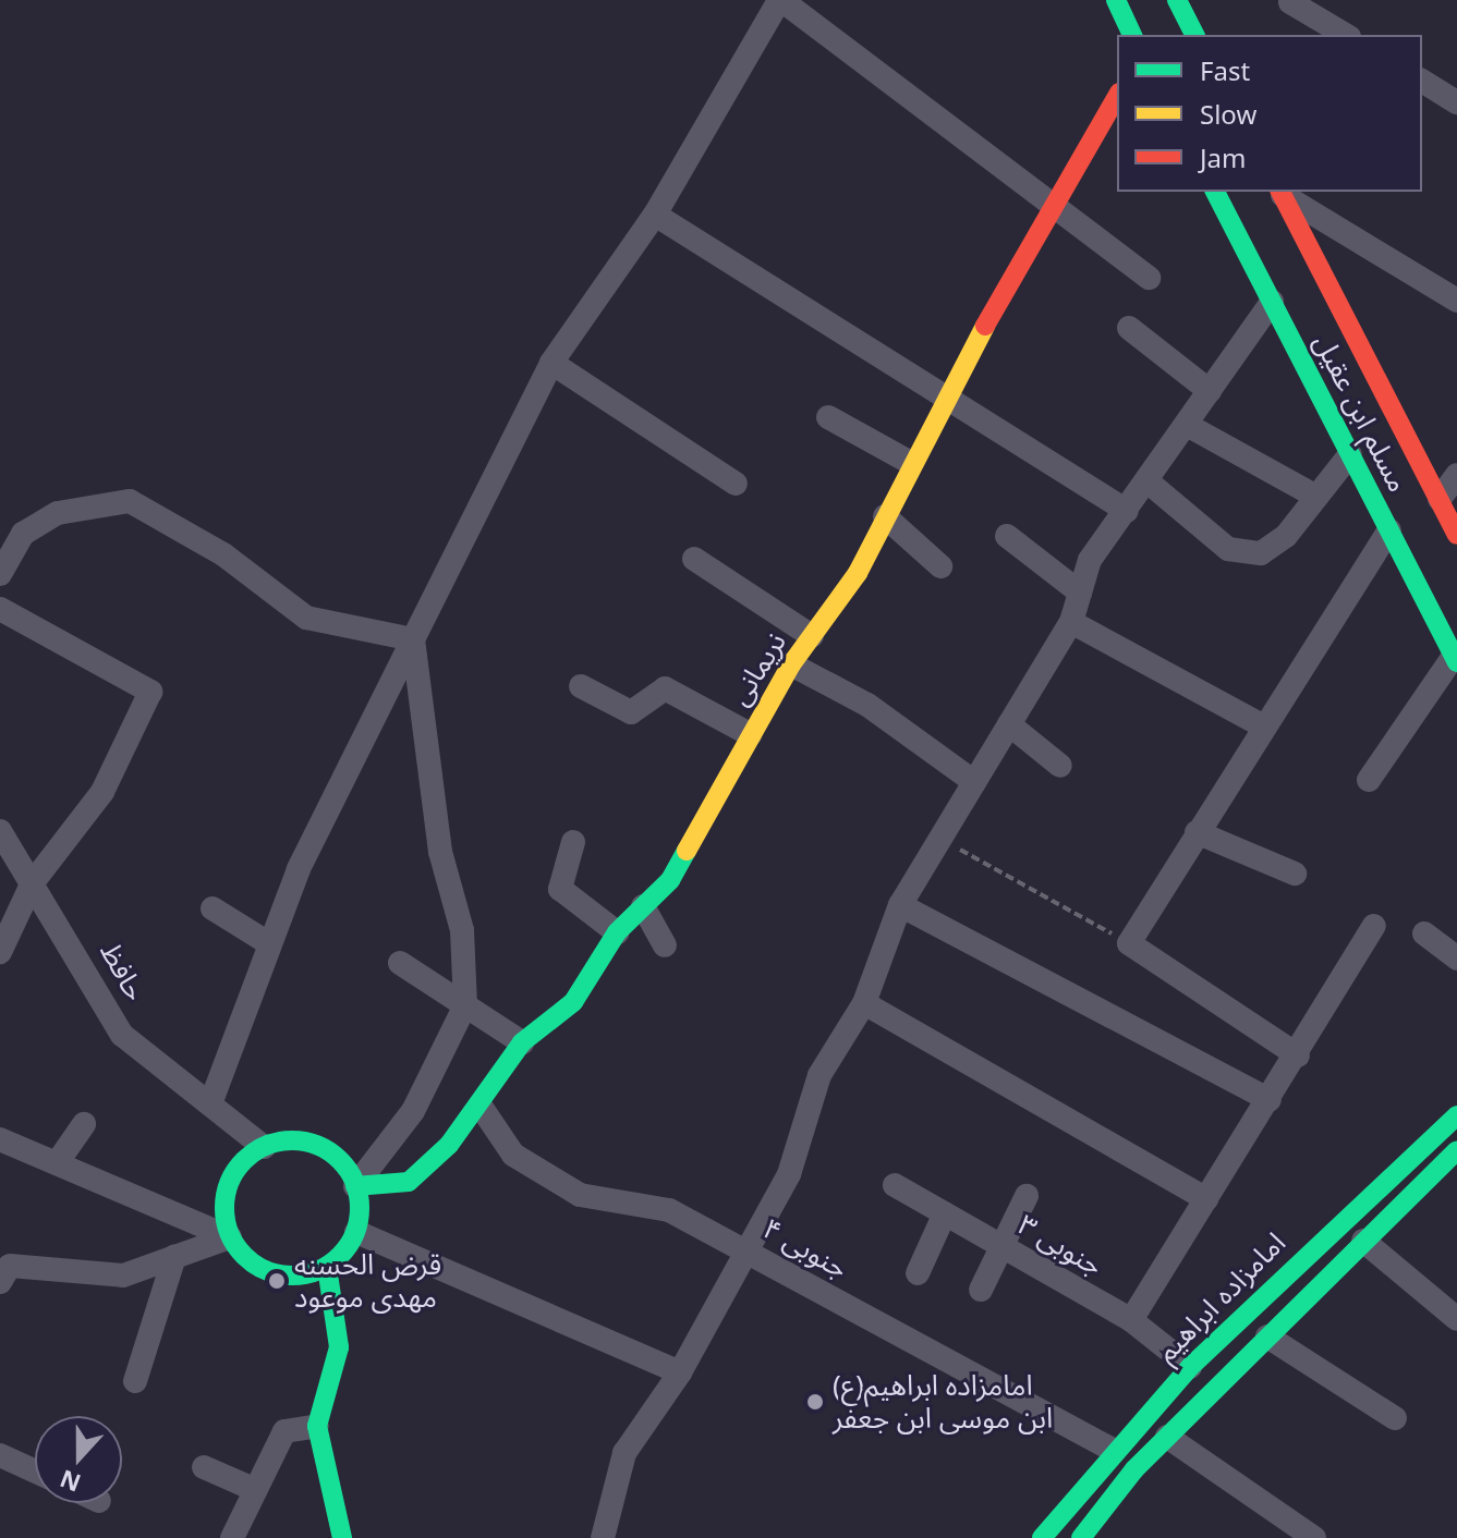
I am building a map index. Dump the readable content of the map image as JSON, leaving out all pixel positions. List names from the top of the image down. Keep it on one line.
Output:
{"streets":{"street":["مسلم ابن عقیل","نریمانی","حافظ","۳ جنوبی","۴ جنوبی","امامزاده ابراهیم"]},"crossings":[["نریمانی","حافظ"],["نریمانی","۴ جنوبی"],["۳ جنوبی","امامزاده ابراهیم"],["۴ جنوبی","امامزاده ابراهیم"]],"places":["قرض الحسنه مهدی موعود","(ع)امامزاده ابراهیم ابن موسی ابن جعفر"],"legend":["Fast","Slow","Jam"],"north":"bottom"}
